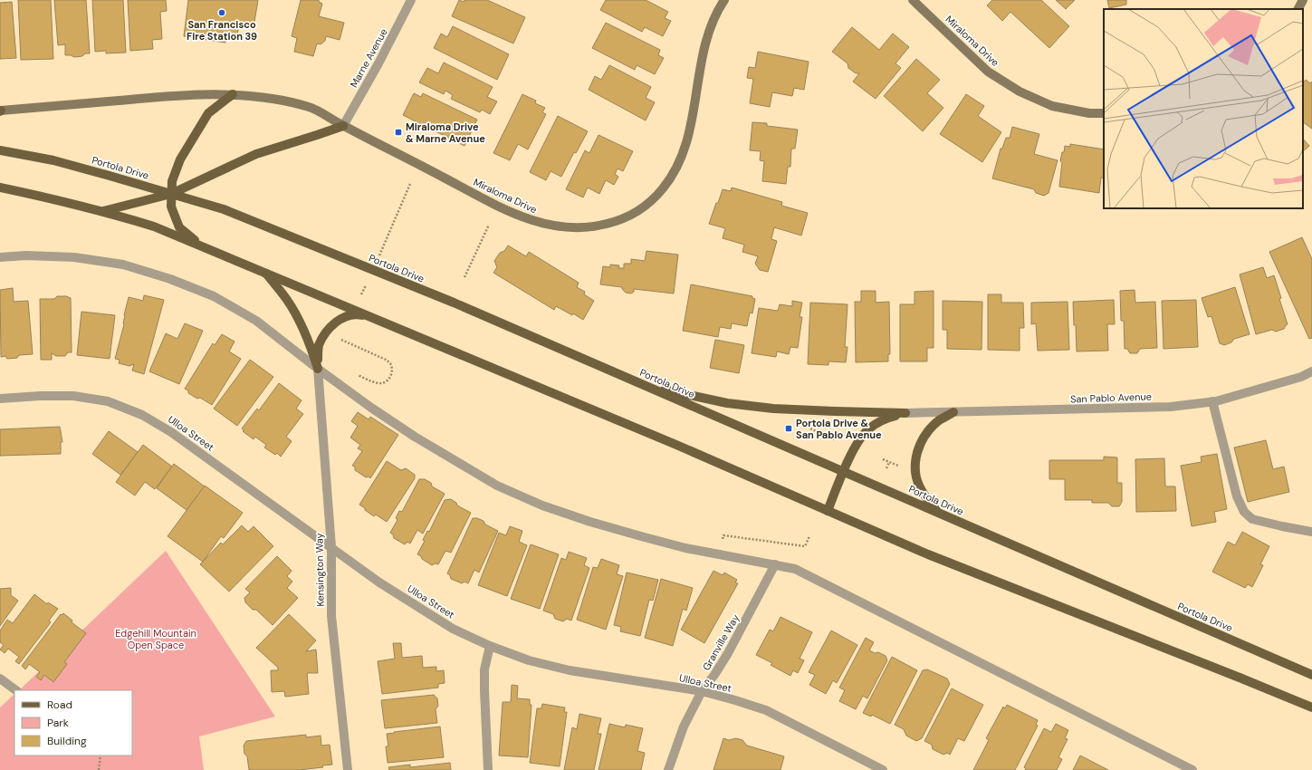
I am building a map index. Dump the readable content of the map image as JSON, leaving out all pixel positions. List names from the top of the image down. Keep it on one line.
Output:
{"streets":{"main road":["Portola Drive"],"street":["Miraloma Drive","Marne Avenue","San Pablo Avenue","Ulloa Street","Kensington Way","Granville Way"]},"crossings":[["Miraloma Drive","Marne Avenue"],["Ulloa Street","Kensington Way"],["Ulloa Street","Granville Way"]],"parks":["Edgehill Mountain Open Space"],"places":{"other":["San Francisco Fire Station 39"],"transit":["Miraloma Drive & Marne Avenue","Portola Drive & San Pablo Avenue"]},"legend":["Road","Park","Building"]}
